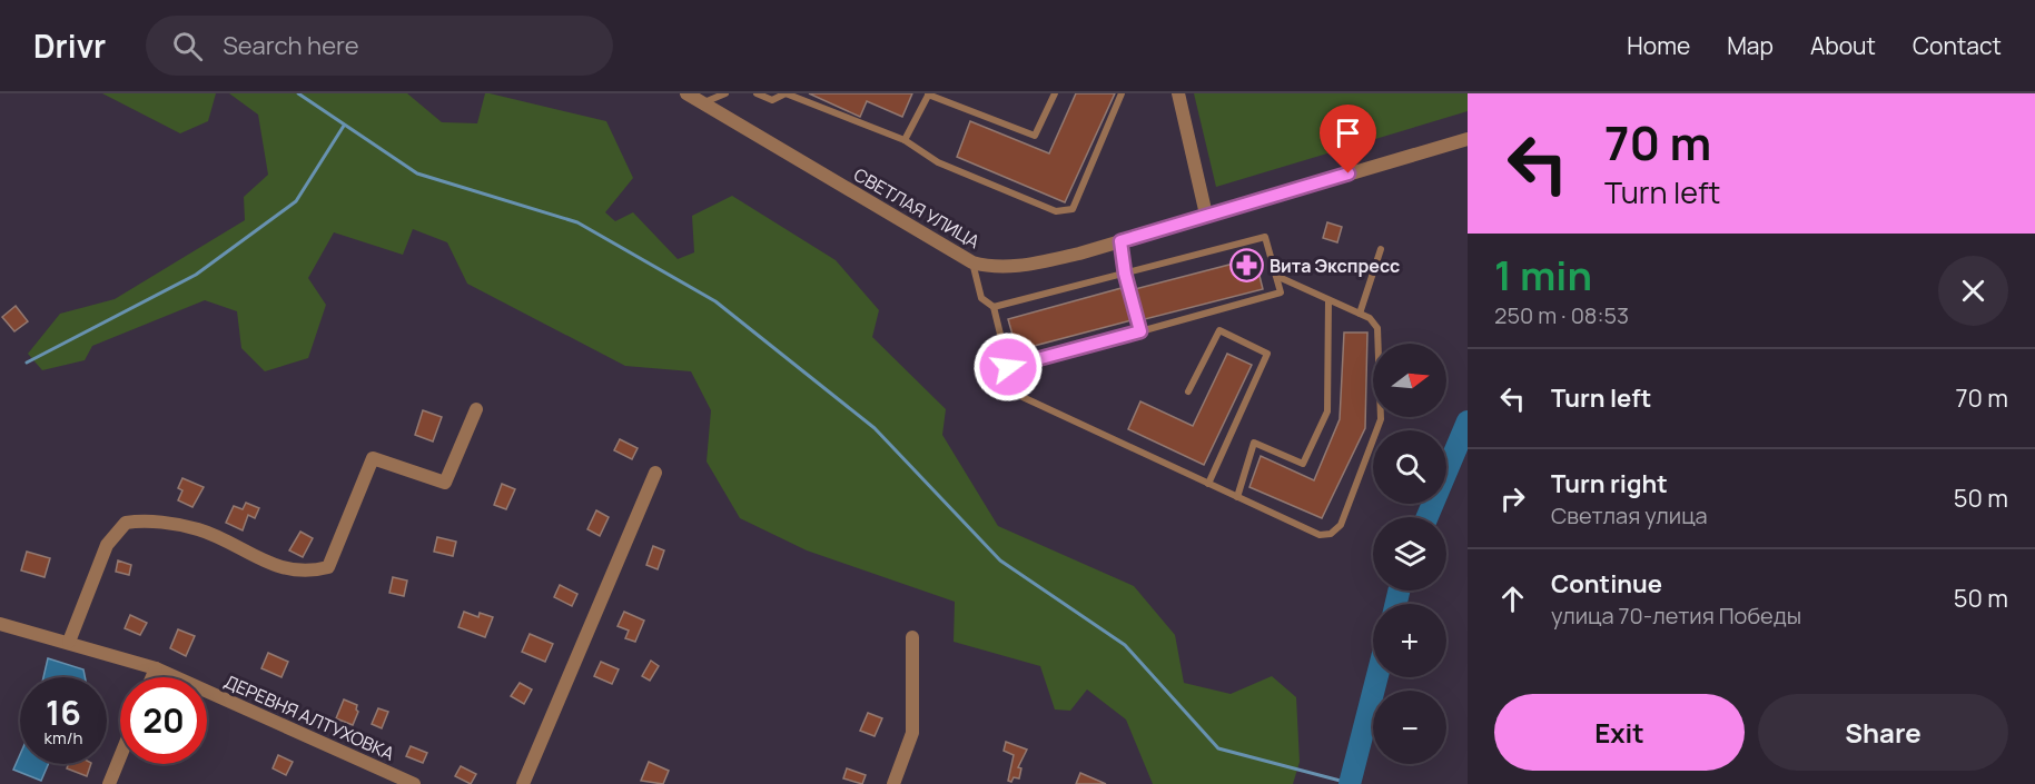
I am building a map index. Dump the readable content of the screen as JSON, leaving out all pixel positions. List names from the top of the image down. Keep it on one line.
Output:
{"streets":{"street":["СВЕТЛАЯ УЛИЦА","ДЕРЕВНЯ АЛТУХОВКА"]},"places":{"pharmacy":["Вита Экспресс"]},"north":"right","page":{"header":"Drivr","search":"Search here","nav":["Home","Map","About","Contact"],"turn":["70 m","Turn left"],"heading":["1 min","250 m · 08:53"],"map_buttons":["+","−"],"list":[{"name":"Turn left","value":"70 m"},{"name":"Turn right","note":"Светлая улица","value":"50 m"},{"name":"Continue","note":"улица 70-летия Победы","value":"50 m"}],"speed":"16 km/h","limit":"20","buttons":["Exit","Share"]}}
